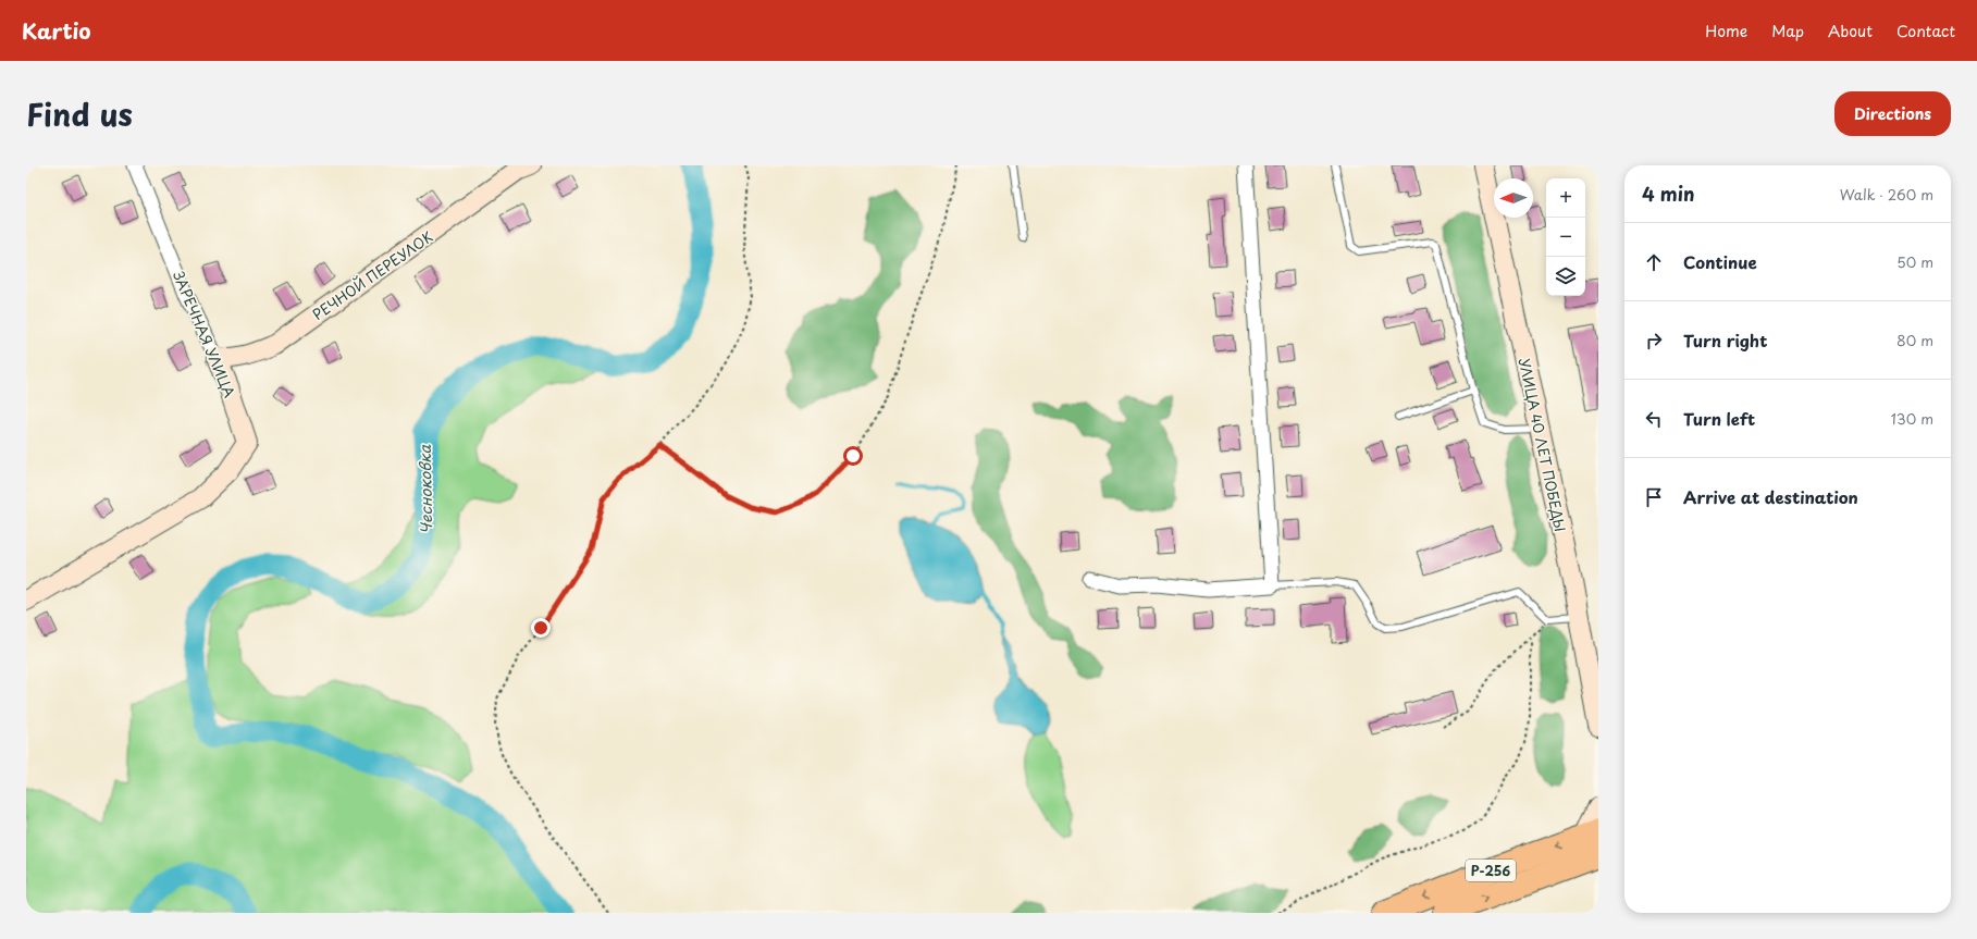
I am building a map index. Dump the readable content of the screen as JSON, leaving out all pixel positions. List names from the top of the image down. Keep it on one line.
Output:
{"streets":{"highway":["Р-256"],"street":["РЕЧНОЙ ПЕРЕУЛОК","ЗАРЕЧНАЯ УЛИЦА","УЛИЦА 40 ЛЕТ ПОБЕДЫ"]},"crossings":[["РЕЧНОЙ ПЕРЕУЛОК","ЗАРЕЧНАЯ УЛИЦА"]],"water":["Чесноковка"],"north":"left","page":{"header":"Kartio","nav":["Home","Map","About","Contact"],"title":"Find us","buttons":"Directions","heading":["4 min","Walk · 260 m"],"map_buttons":["+","−"],"list":[["Continue","50 m"],["Turn right","80 m"],["Turn left","130 m"],"Arrive at destination"]}}
